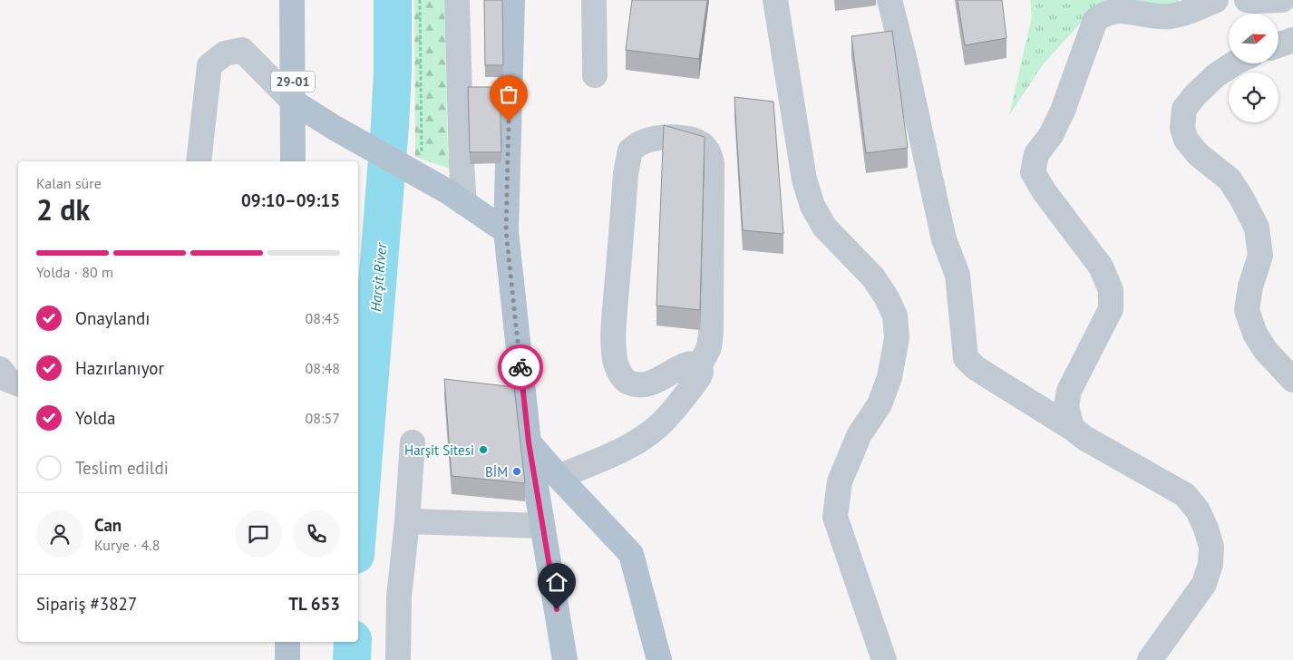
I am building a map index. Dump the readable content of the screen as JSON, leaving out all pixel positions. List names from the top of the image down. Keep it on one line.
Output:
{"streets":{"main road":["29-01"]},"water":["Harşit River"],"places":["Harşit Sitesi","BİM"],"north":"right","page":{"heading":["2 dk","Kalan süre","09:10–09:15"],"panel":["Can","Kurye · 4.8","Sipariş #3827","TL 653"],"bar":"Yolda · 80 m","list":[["Onaylandı","08:45"],["Hazırlanıyor","08:48"],["Yolda","08:57"],"Teslim edildi"]}}
